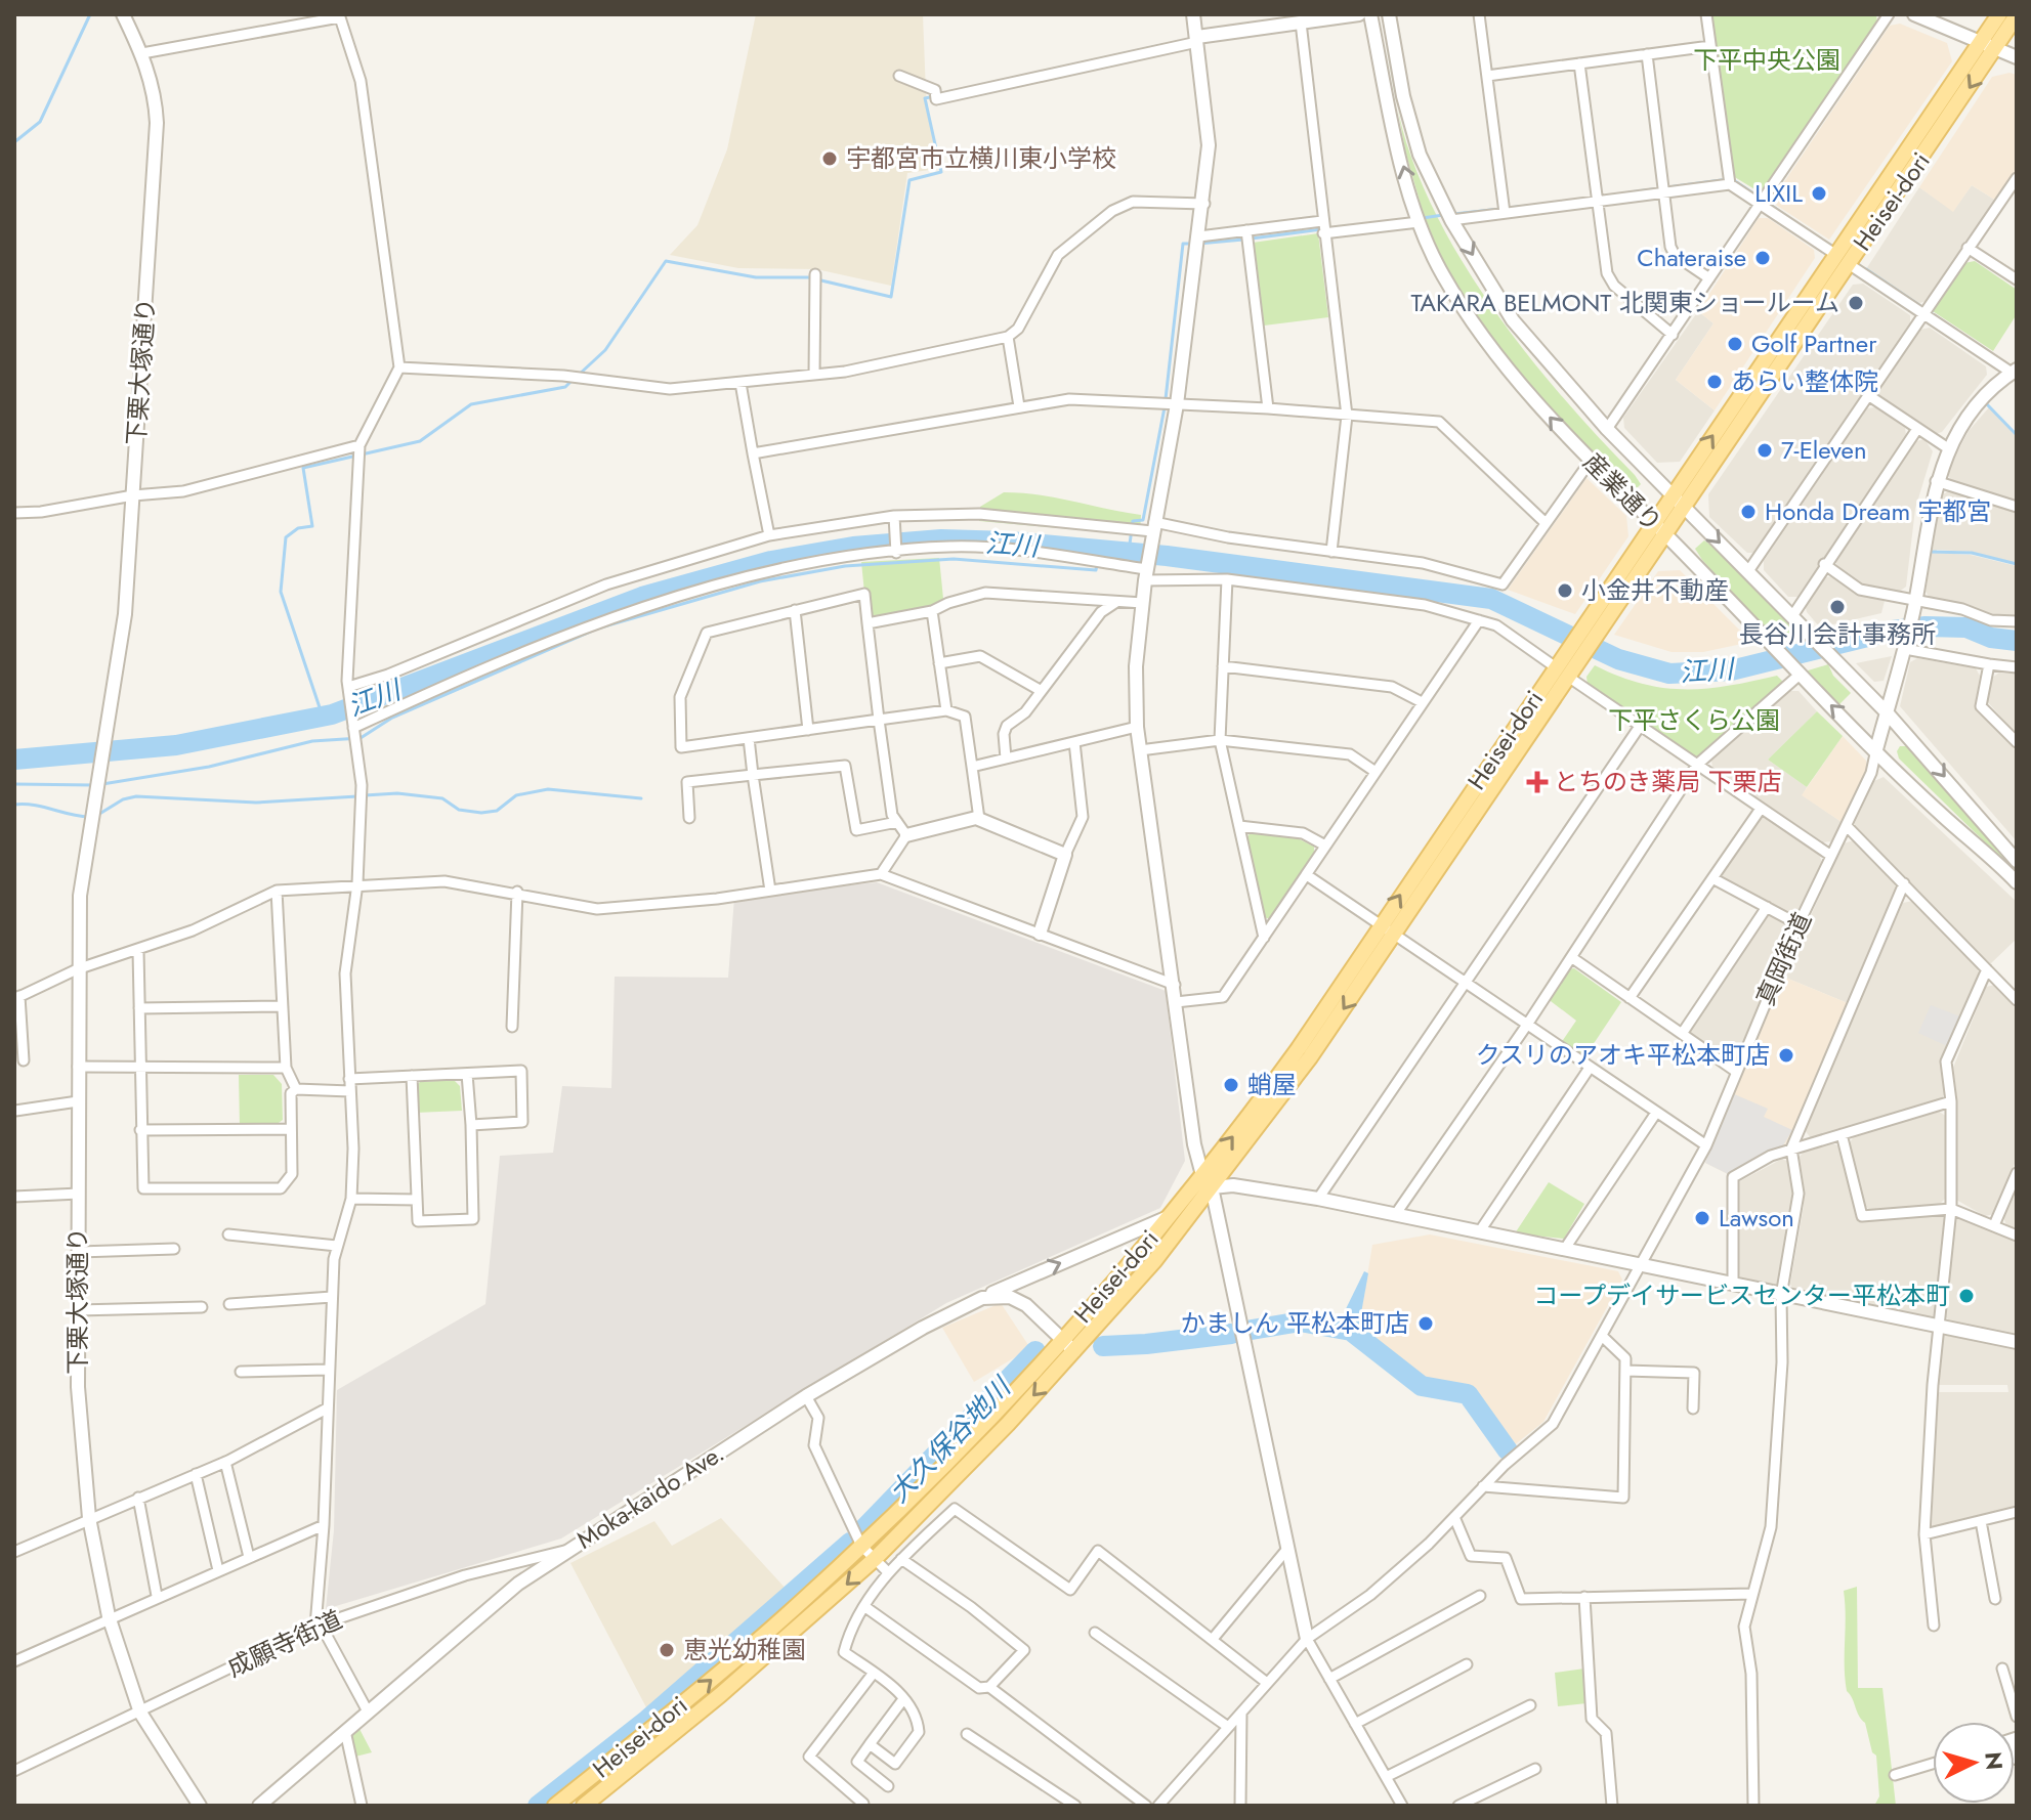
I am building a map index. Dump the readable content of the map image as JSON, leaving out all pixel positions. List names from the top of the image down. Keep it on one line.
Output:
{"streets":{"main road":["Heisei-dori"],"street":["下栗大塚通り","産業通り","真岡街道","Moka-kaido Ave.","成願寺街道"]},"crossings":[["Heisei-dori","産業通り"],["Heisei-dori","Moka-kaido Ave."],["下栗大塚通り","成願寺街道"],["産業通り","真岡街道"],["Moka-kaido Ave.","成願寺街道"]],"water":["江川","大久保谷地川"],"parks":["下平中央公園","下平さくら公園"],"places":{"other":["宇都宮市立横川東小学校","LIXIL","Chateraise","TAKARA BELMONT 北関東ショールーム","Golf Partner","あらい整体院","7-Eleven","Honda Dream 宇都宮","小金井不動産","長谷川会計事務所","クスリのアオキ平松本町店","蛸屋","Lawson","コープデイサービスセンター平松本町","かましん 平松本町店","恵光幼稚園"],"health":["とちのき薬局 下栗店"]},"north":"right"}
